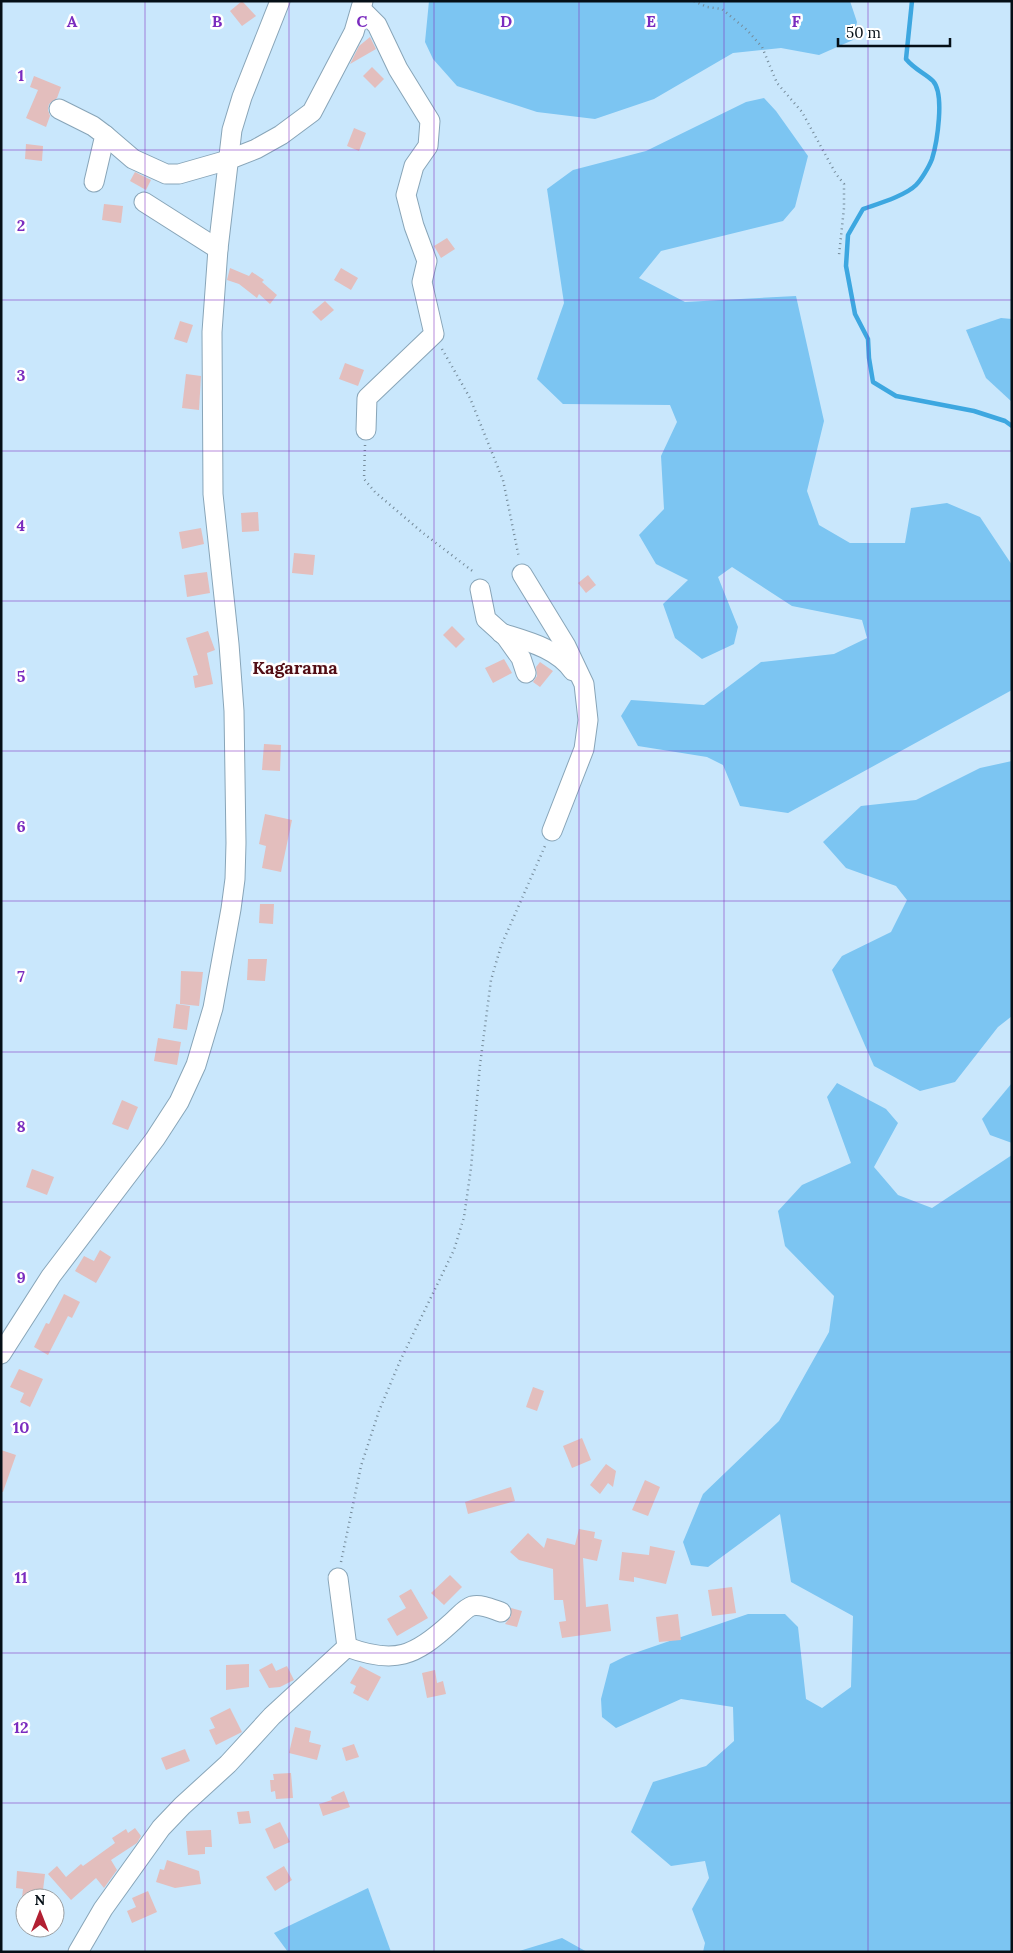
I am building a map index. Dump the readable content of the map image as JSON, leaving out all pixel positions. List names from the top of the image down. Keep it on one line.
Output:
{"districts":["Kagarama"],"scale_bar":"50 m","north":"top","grid":{"columns":["A","B","C","D","E","F"],"rows":["1","2","3","4","5","6","7","8","9","10","11","12"]}}
